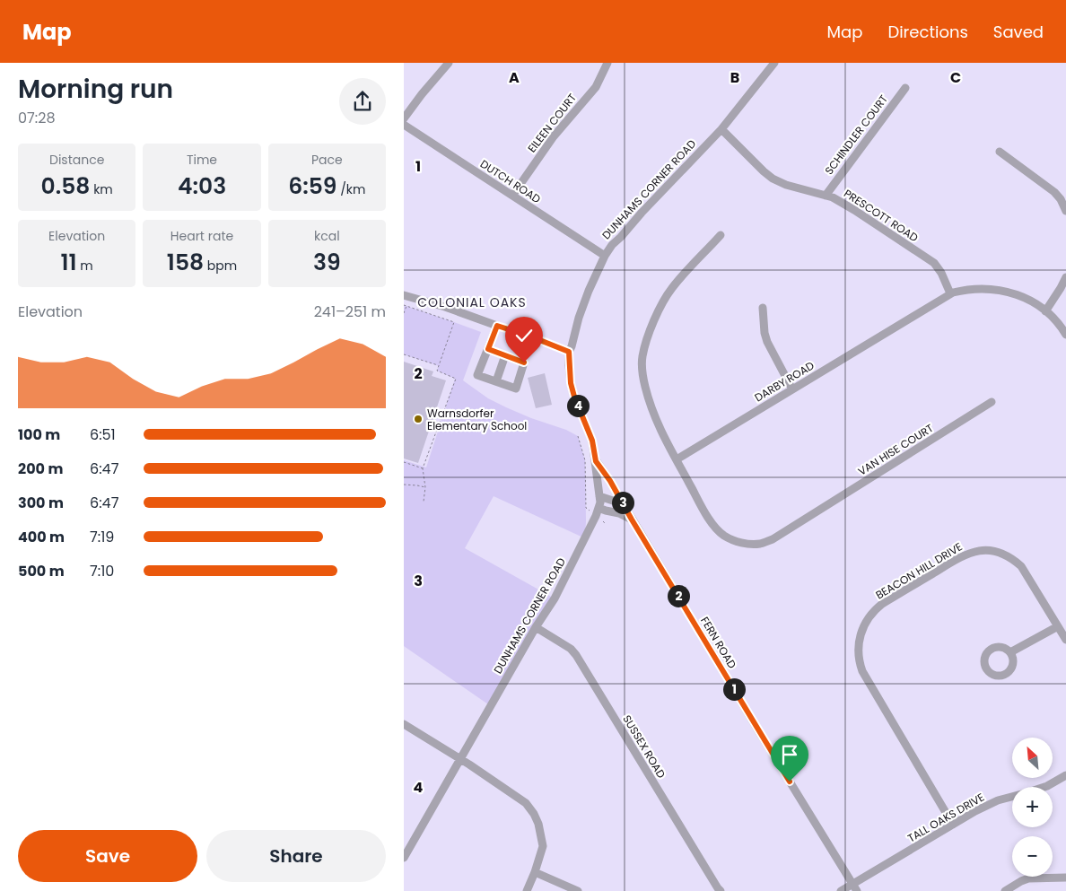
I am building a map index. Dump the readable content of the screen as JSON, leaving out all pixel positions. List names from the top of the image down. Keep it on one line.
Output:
{"streets":{"street":["EILEEN COURT","SCHINDLER COURT","DUTCH ROAD","DUNHAMS CORNER ROAD","PRESCOTT ROAD","DARBY ROAD","VAN HISE COURT","BEACON HILL DRIVE","FERN ROAD","SUSSEX ROAD","TALL OAKS DRIVE"]},"crossings":[["EILEEN COURT","DUTCH ROAD"],["SCHINDLER COURT","PRESCOTT ROAD"],["DUTCH ROAD","DUNHAMS CORNER ROAD"],["DUNHAMS CORNER ROAD","PRESCOTT ROAD"],["DUNHAMS CORNER ROAD","FERN ROAD"],["DUNHAMS CORNER ROAD","SUSSEX ROAD"],["PRESCOTT ROAD","DARBY ROAD"],["DARBY ROAD","VAN HISE COURT"],["BEACON HILL DRIVE","TALL OAKS DRIVE"],["FERN ROAD","TALL OAKS DRIVE"]],"districts":["COLONIAL OAKS"],"places":["Warnsdorfer Elementary School"],"north":"top left","page":{"header":"Map","nav":["Map","Directions","Saved"],"heading":["Morning run","07:28"],"stats":[["Distance","0.58 km"],["Time","4:03"],["Pace","6:59 /km"],["Elevation","11 m"],["Heart rate","158 bpm"],["kcal","39"]],"chart":["Elevation","241–251 m"],"pins":["4","3","2","1"],"list":[{"name":"100 m","note":"6:51"},{"name":"200 m","note":"6:47"},{"name":"300 m","note":"6:47"},{"name":"400 m","note":"7:19"},{"name":"500 m","note":"7:10"}],"map_buttons":["+","−"],"buttons":["Save","Share"]},"grid":{"columns":["A","B","C"],"rows":["1","2","3","4"]}}
